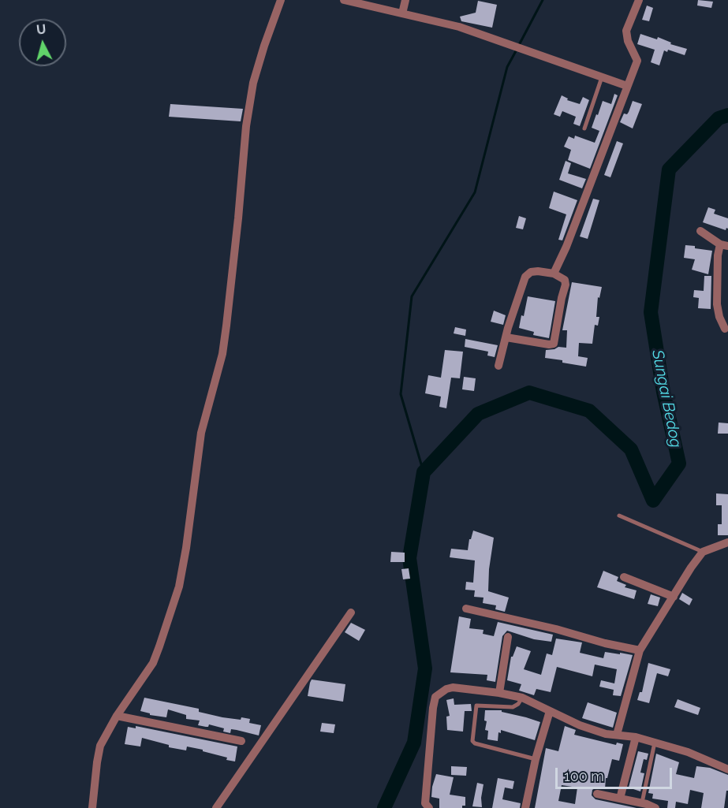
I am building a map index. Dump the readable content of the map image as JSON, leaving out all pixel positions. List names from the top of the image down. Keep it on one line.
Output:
{"water":["Sungai Bedog"],"scale_bar":"100 m","north":"top"}
